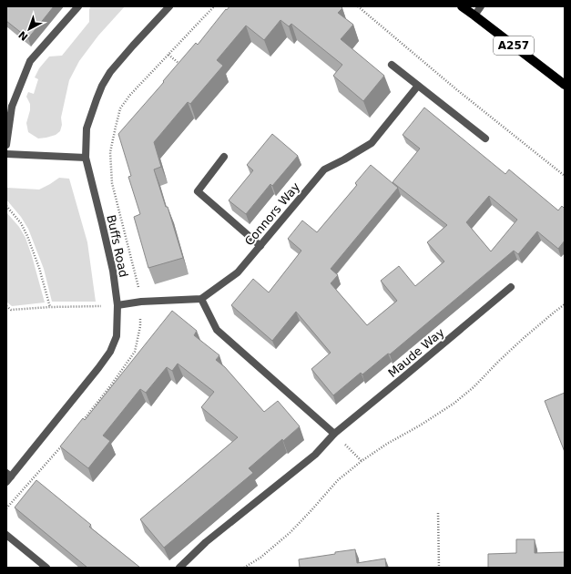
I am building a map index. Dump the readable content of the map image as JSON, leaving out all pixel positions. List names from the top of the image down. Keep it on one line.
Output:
{"streets":{"main road":["A257"],"street":["Connors Way","Buffs Road","Maude Way"]},"north":"bottom left"}
